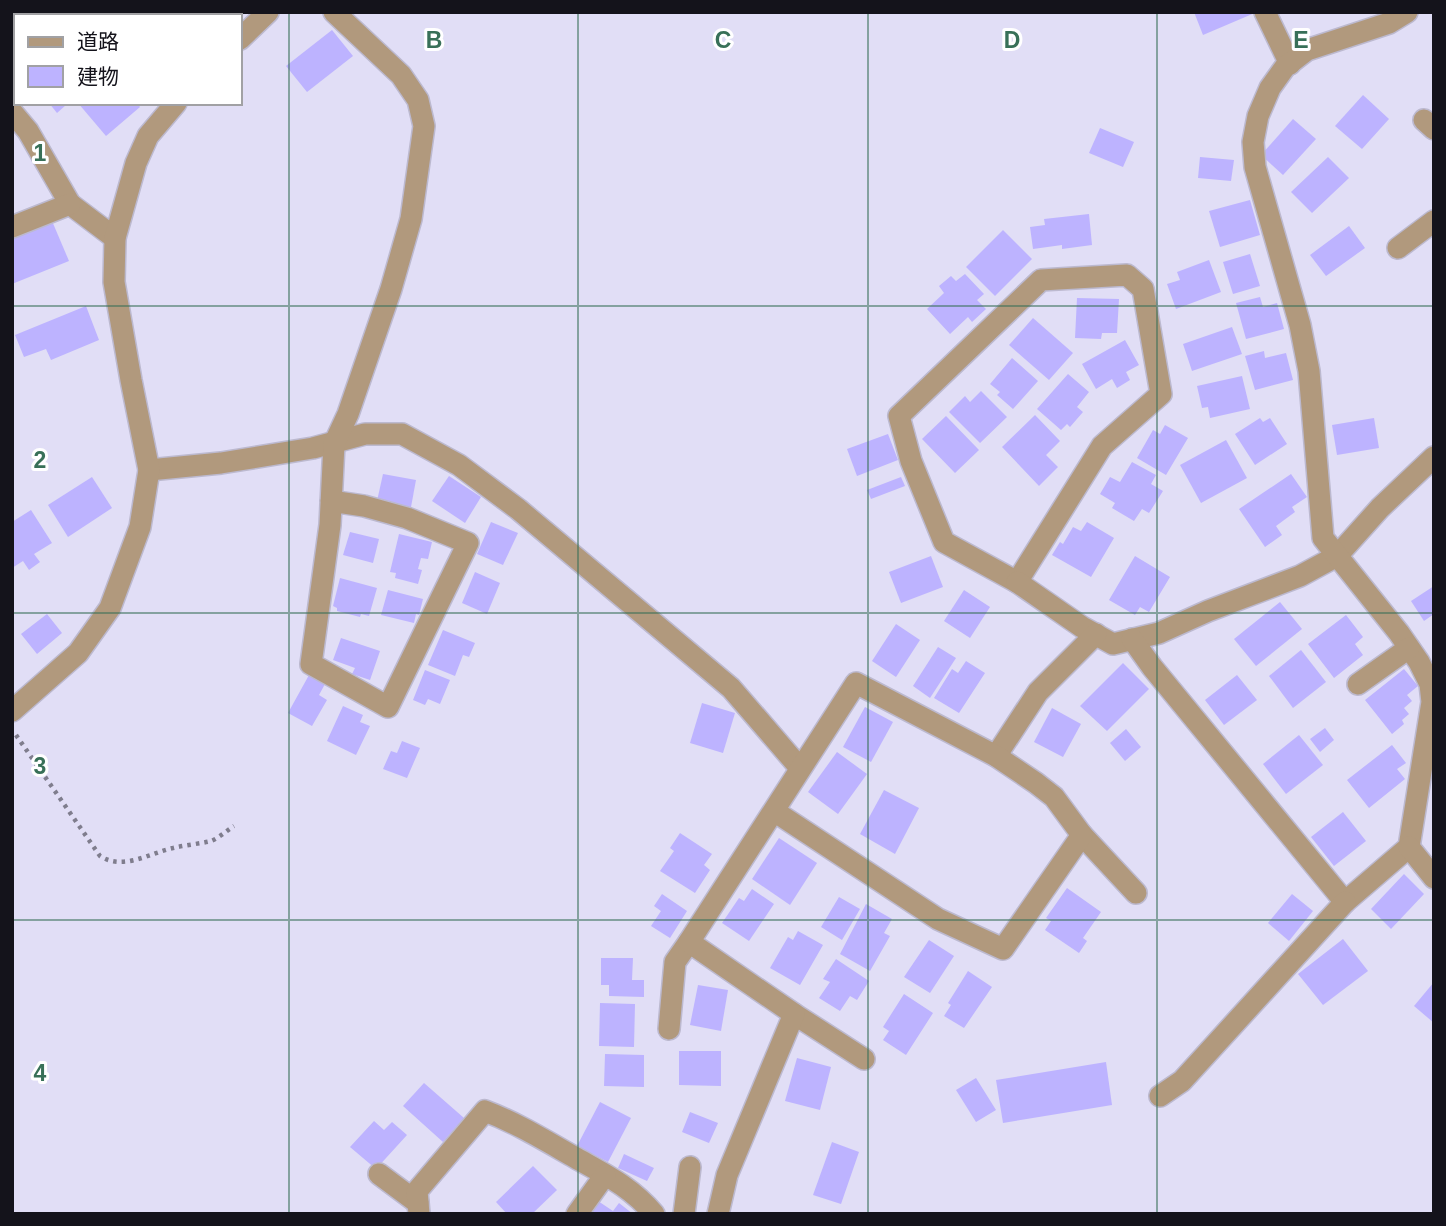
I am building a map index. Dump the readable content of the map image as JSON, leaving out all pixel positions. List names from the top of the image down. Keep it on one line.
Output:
{"legend":["道路","建物"],"grid":{"columns":["B","C","D","E"],"rows":["1","2","3","4"]}}
